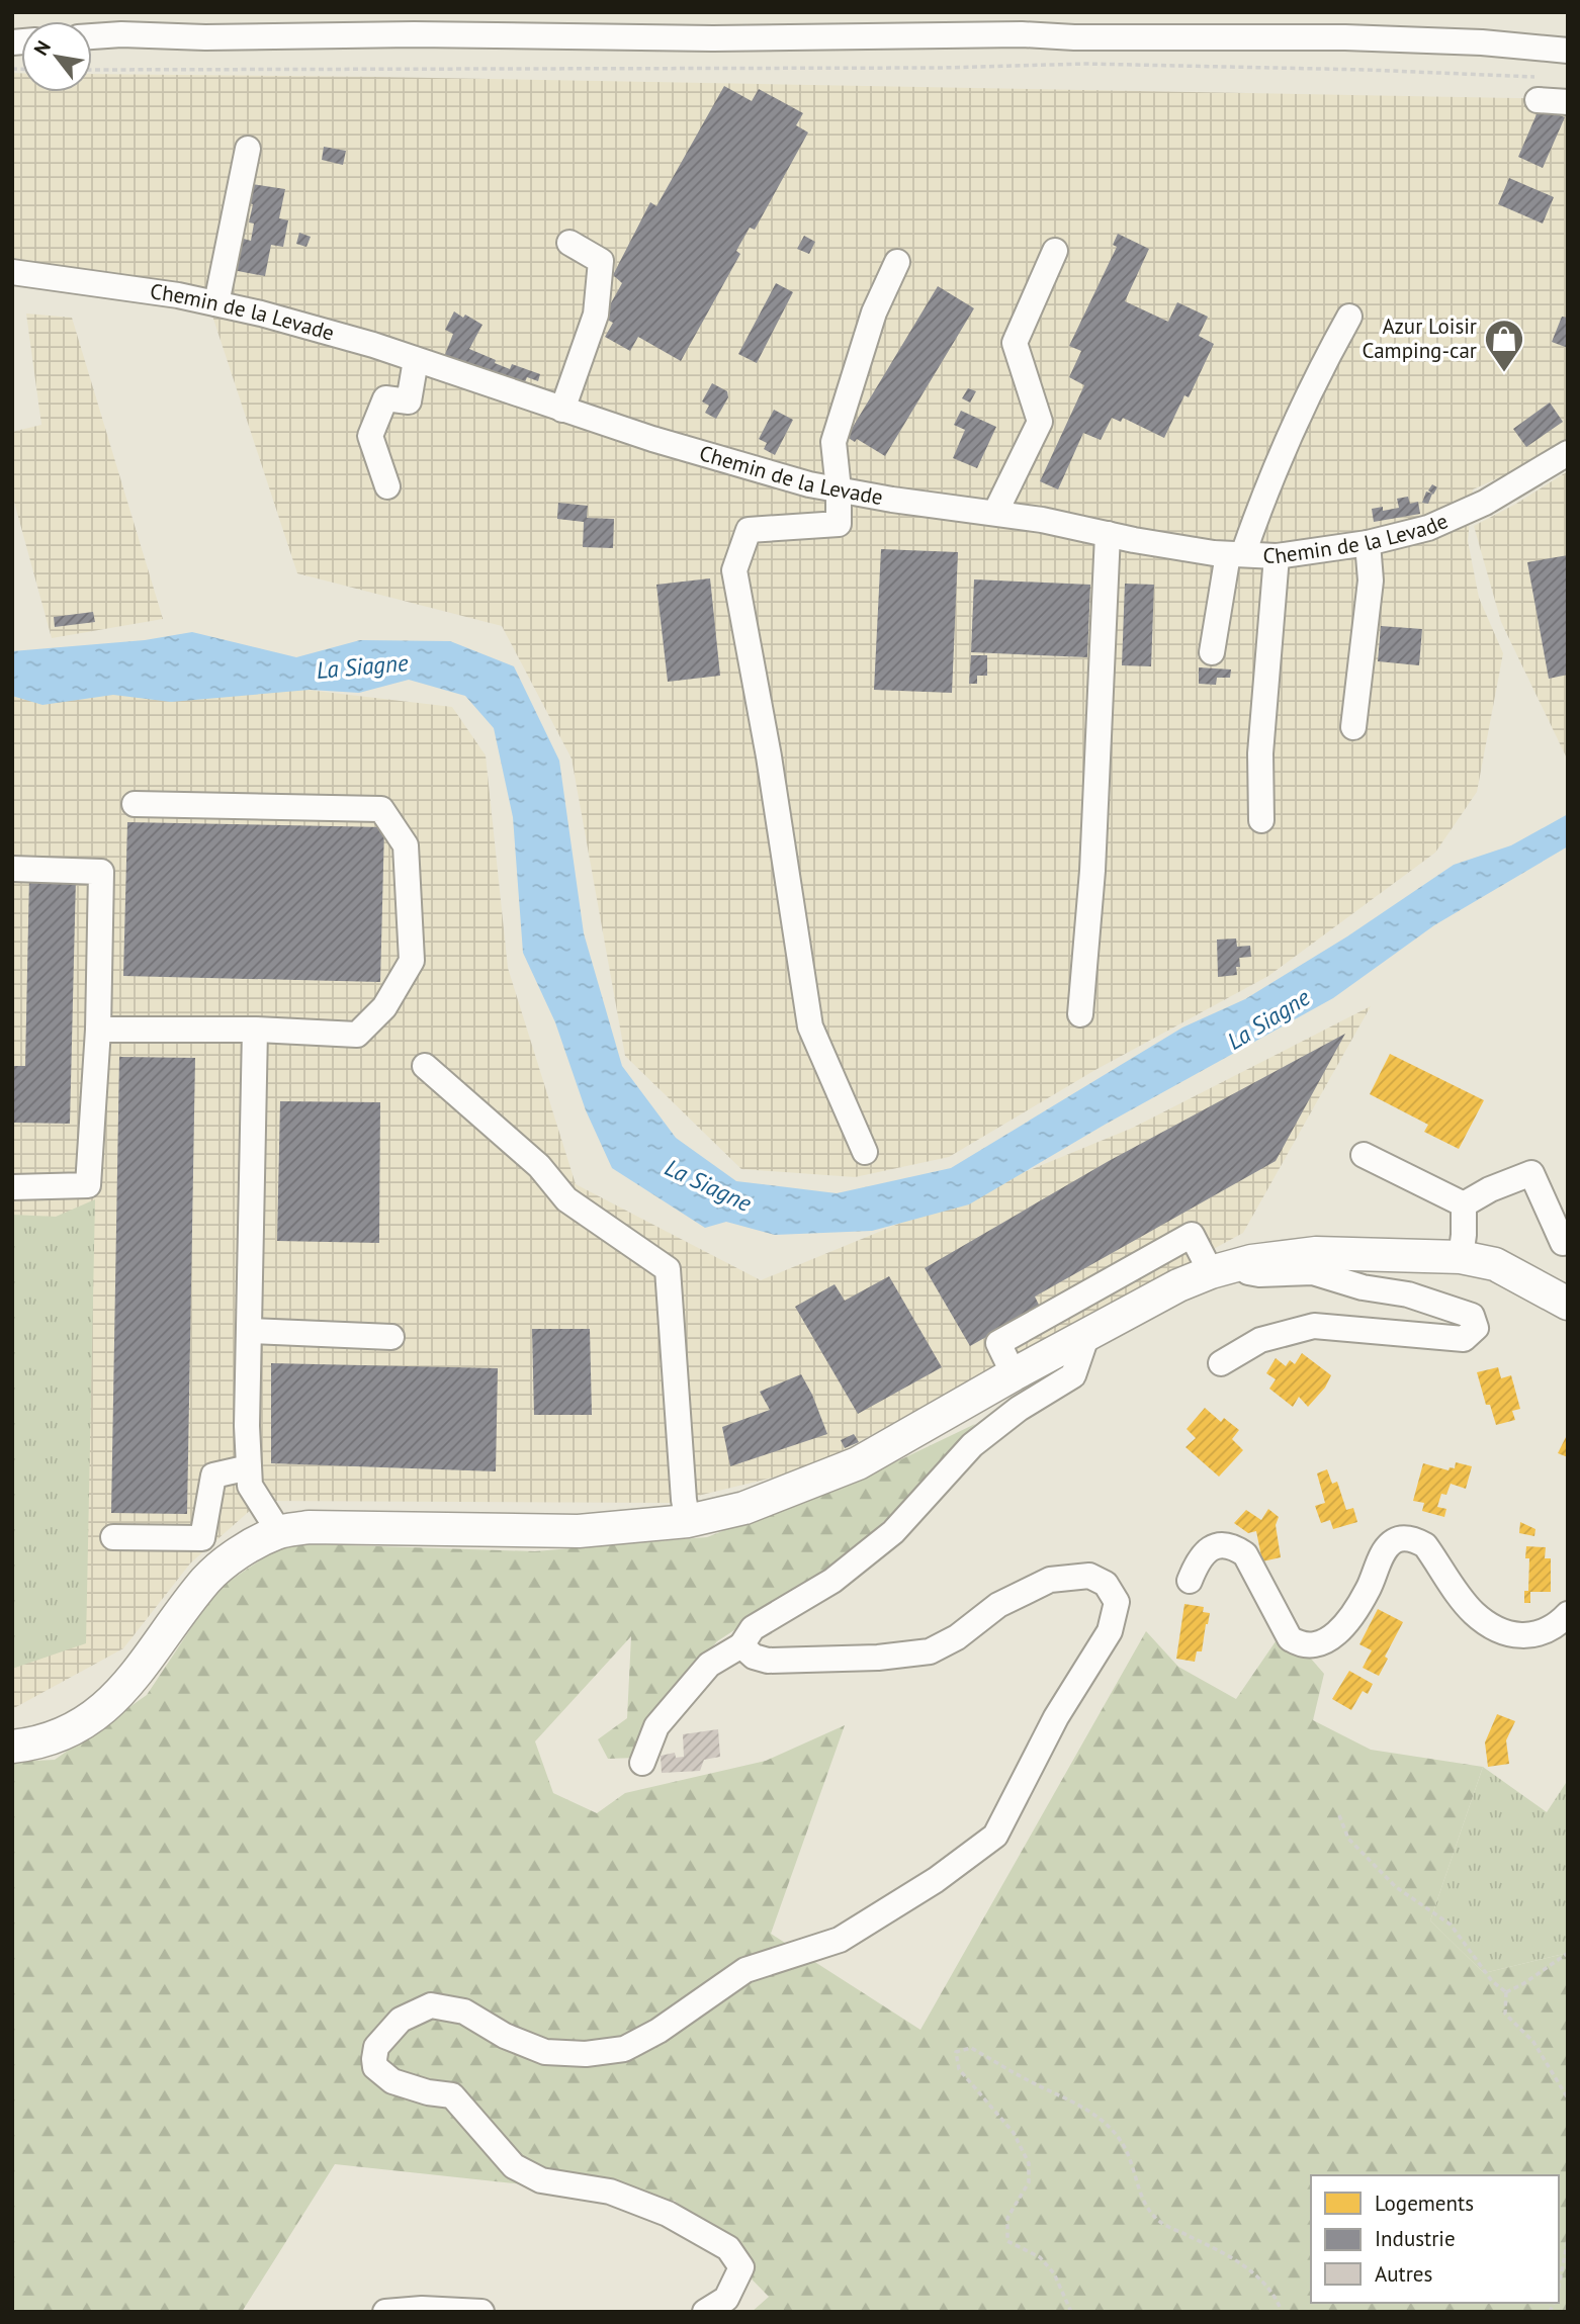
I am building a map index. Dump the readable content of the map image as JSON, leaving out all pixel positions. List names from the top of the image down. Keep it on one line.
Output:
{"streets":{"street":["Chemin de la Levade"]},"water":["La Siagne"],"places":{"shop":["Azur Loisir Camping-car"]},"legend":["Logements","Industrie","Autres"],"north":"top left"}
